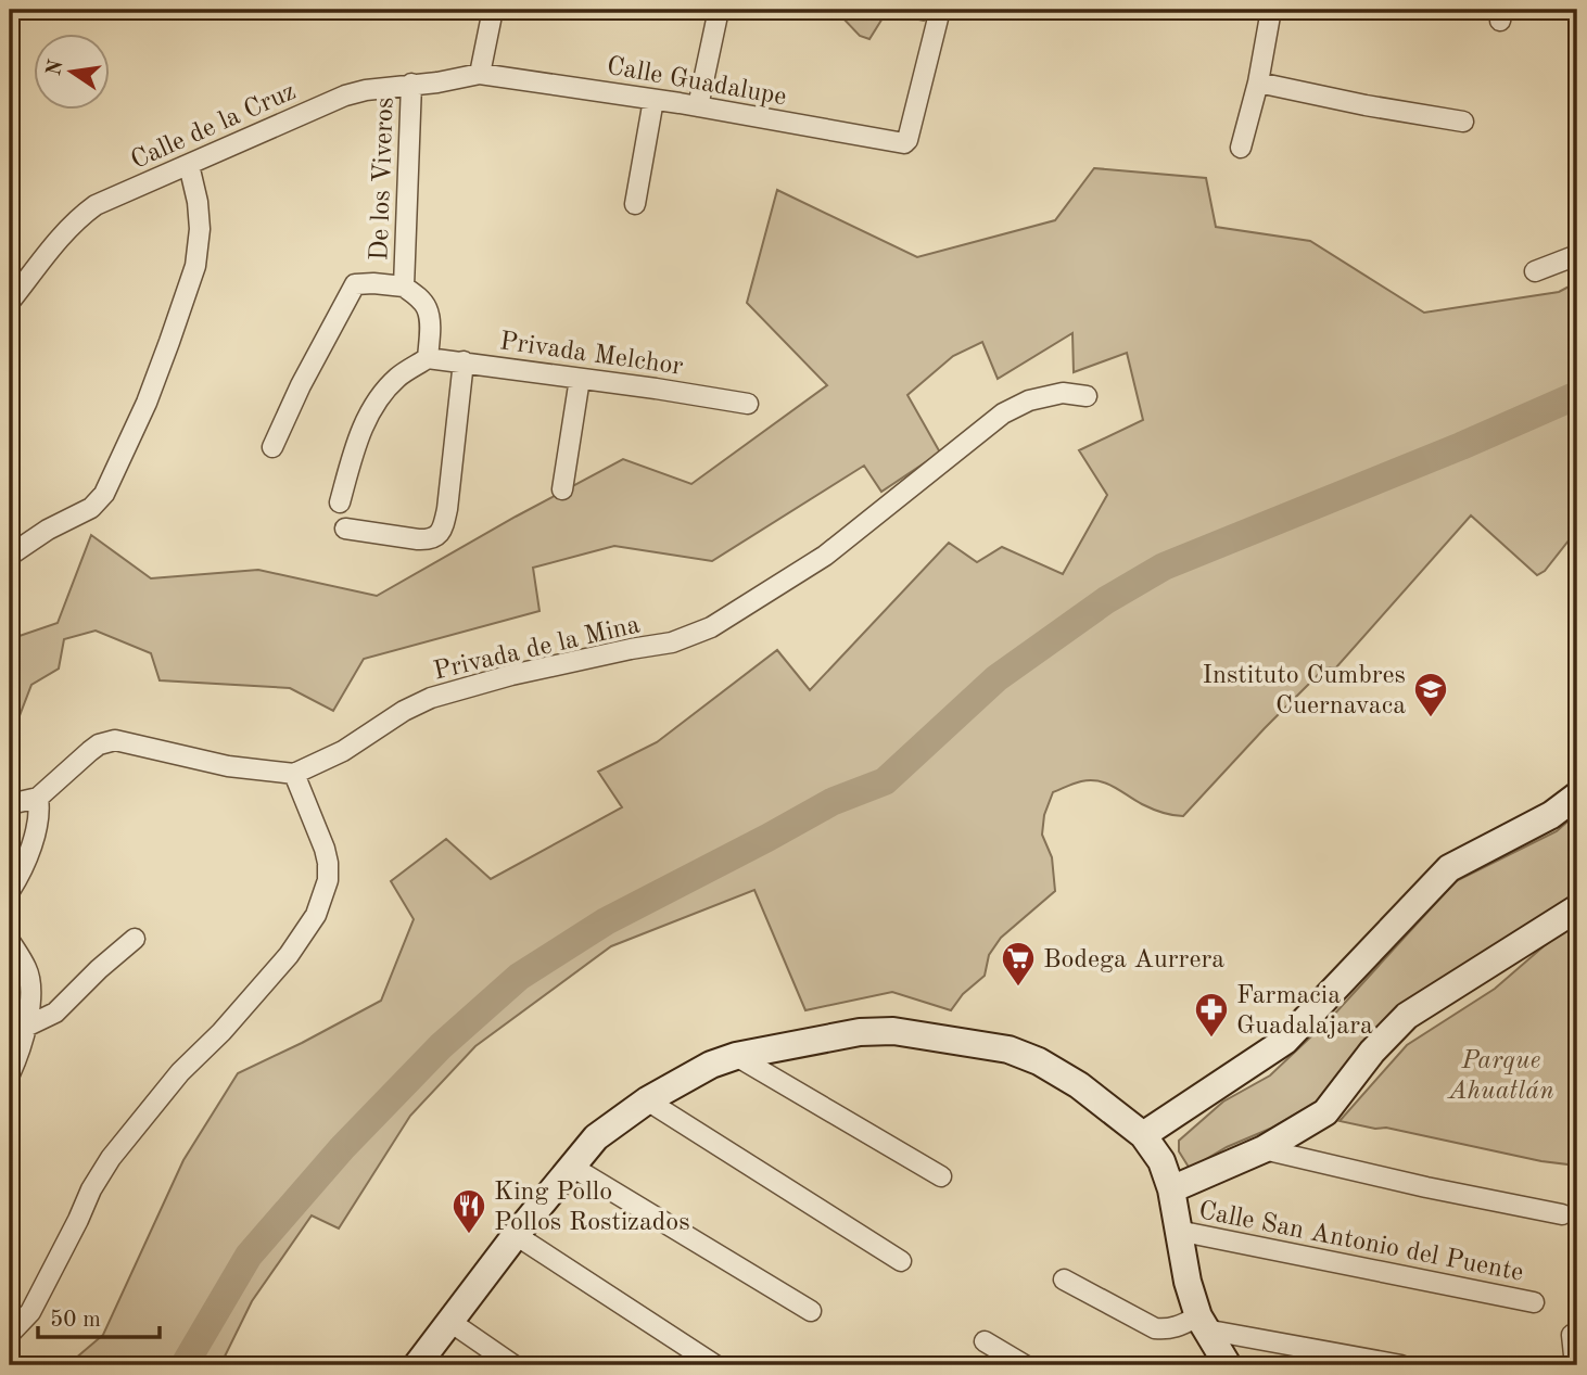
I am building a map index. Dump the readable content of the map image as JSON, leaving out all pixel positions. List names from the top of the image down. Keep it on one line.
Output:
{"streets":{"street":["Calle Guadalupe","Calle de la Cruz","De los Viveros","Privada Melchor","Privada de la Mina","Calle San Antonio del Puente"]},"crossings":[["Calle Guadalupe","Calle de la Cruz"],["Calle de la Cruz","De los Viveros"],["De los Viveros","Privada Melchor"]],"parks":["Parque Ahuatlán"],"places":{"school or university":["Instituto Cumbres Cuernavaca"],"supermarket":["Bodega Aurrera"],"pharmacy":["Farmacia Guadalajara"],"restaurant":["King Pollo Pollos Rostizados"]},"scale_bar":"50 m","north":"left"}
